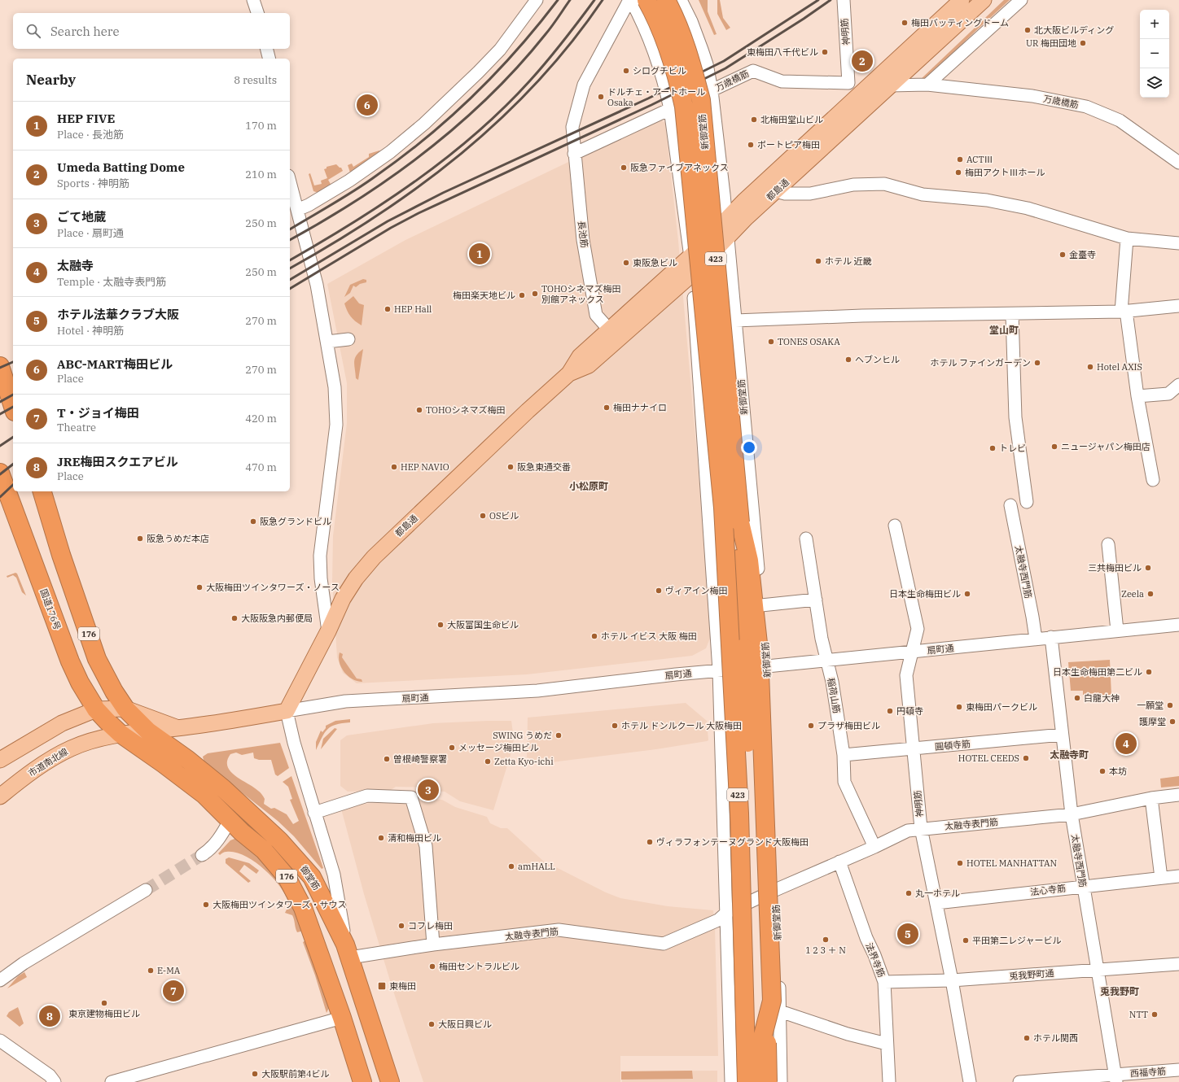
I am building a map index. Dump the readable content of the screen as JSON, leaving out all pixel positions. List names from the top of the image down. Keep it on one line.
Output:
{"streets":{"highway":["新御堂筋","423","国道176号","176","御堂筋"],"main road":["都島通","扇町通","市道南北線"],"street":["神明筋","万歳橋筋","長池筋","太融寺西門筋","稲荷山筋","圓頓寺筋","太融寺表門筋","法心寺筋","法界寺筋","兎我野町通","西福寺筋"]},"crossings":[["神明筋","万歳橋筋"],["神明筋","扇町通"],["神明筋","圓頓寺筋"],["神明筋","太融寺表門筋"],["神明筋","法心寺筋"],["神明筋","兎我野町通"],["万歳橋筋","新御堂筋"],["万歳橋筋","都島通"],["新御堂筋","都島通"],["新御堂筋","423"],["新御堂筋","扇町通"],["新御堂筋","太融寺表門筋"],["都島通","長池筋"],["都島通","扇町通"],["太融寺西門筋","扇町通"],["太融寺西門筋","圓頓寺筋"],["太融寺西門筋","太融寺表門筋"],["太融寺西門筋","法心寺筋"],["太融寺西門筋","兎我野町通"],["太融寺西門筋","西福寺筋"],["国道176号","176"],["国道176号","市道南北線"],["176","扇町通"],["176","市道南北線"],["176","御堂筋"],["扇町通","稲荷山筋"],["扇町通","市道南北線"],["扇町通","御堂筋"],["稲荷山筋","圓頓寺筋"],["稲荷山筋","太融寺表門筋"],["市道南北線","御堂筋"],["太融寺表門筋","御堂筋"],["太融寺表門筋","法界寺筋"],["法界寺筋","兎我野町通"]],"districts":["堂山町","小松原町","太融寺町","兎我野町"],"places":{"other":["梅田バッティングドーム","北大阪ビルディング","UR 梅田団地","東梅田八千代ビル","シログチビル","ドルチェ・アートホール Osaka","北梅田堂山ビル","ボートピア梅田","ACTⅢ","阪急ファイブアネックス","梅田アクトⅢホール","金臺寺","ホテル 近畿","東阪急ビル","TOHOシネマズ梅田 別館アネックス","梅田楽天地ビル","HEP Hall","TONES OSAKA","ヘブンヒル","ホテル ファインガーデン","Hotel AXIS","梅田ナナイロ","TOHOシネマズ梅田","ニュージャパン梅田店","トレビ","HEP NAVIO","阪急東通交番","OSビル","阪急グランドビル","阪急うめだ本店","三共梅田ビル","大阪梅田ツインタワーズ・ノース","ヴィアイン梅田","日本生命梅田ビル","Zeela","大阪阪急内郵便局","大阪富国生命ビル","ホテル イビス 大阪 梅田","日本生命梅田第二ビル","白龍大神","一願堂","東梅田パークビル","円頓寺","護摩堂","ホテル ドンルクール 大阪梅田","プラザ梅田ビル","SWING うめだ","メッセージ梅田ビル","HOTEL CEEDS","曽根崎警察署","Zetta Kyo-ichi","本坊","清和梅田ビル","ヴィラフォンテーヌグランド大阪梅田","HOTEL MANHATTAN","amHALL","丸一ホテル","大阪梅田ツインタワーズ・サウス","コフレ梅田","1 2 3 ＋ N","平田第二レジャービル","梅田セントラルビル","E-MA","東京建物梅田ビル","NTT","大阪日興ビル","ホテル関西","大阪駅前第4ビル"],"transit":["東梅田"]},"page":{"map_buttons":["+","−"],"search":"Search here","pins":["2","6","1","4","3","5","7","8"],"heading":["Nearby","8 results"],"list":[{"mark":"1","name":"HEP FIVE","note":"Place · 長池筋","value":"170 m"},{"mark":"2","name":"Umeda Batting Dome","note":"Sports · 神明筋","value":"210 m"},{"mark":"3","name":"ごて地蔵","note":"Place · 扇町通","value":"250 m"},{"mark":"4","name":"太融寺","note":"Temple · 太融寺表門筋","value":"250 m"},{"mark":"5","name":"ホテル法華クラブ大阪","note":"Hotel · 神明筋","value":"270 m"},{"mark":"6","name":"ABC-MART梅田ビル","note":"Place","value":"270 m"},{"mark":"7","name":"T・ジョイ梅田","note":"Theatre","value":"420 m"},{"mark":"8","name":"JRE梅田スクエアビル","note":"Place","value":"470 m"}]}}
